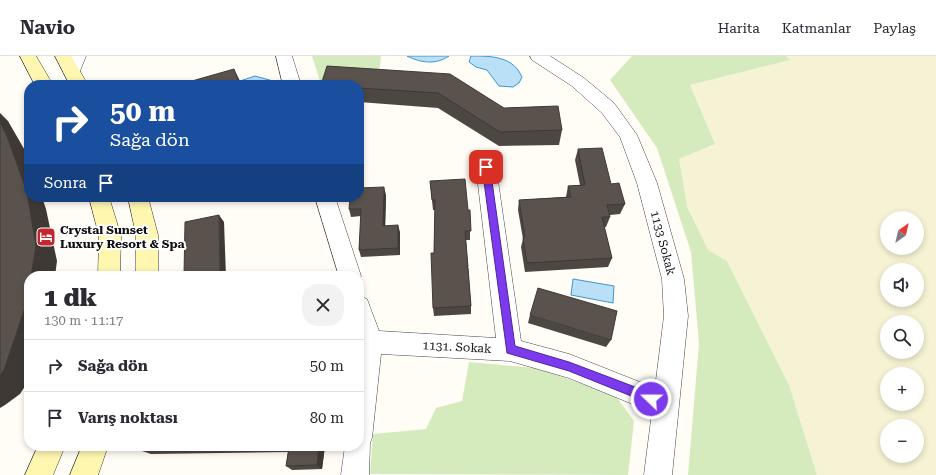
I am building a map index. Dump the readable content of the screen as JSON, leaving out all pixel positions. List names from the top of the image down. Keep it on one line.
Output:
{"streets":{"street":["1133 Sokak","1131. Sokak"]},"crossings":[["1133 Sokak","1131. Sokak"]],"places":{"hotel":["Crystal Sunset Luxury Resort & Spa"]},"north":"top right","page":{"header":"Navio","nav":["Harita","Katmanlar","Paylaş"],"turn":["50 m","Sağa dön"],"then":"Sonra","map_buttons":["+","−"],"heading":["1 dk","130 m · 11:17"],"list":[{"name":"Sağa dön","value":"50 m"},{"name":"Varış noktası","value":"80 m"}]}}
